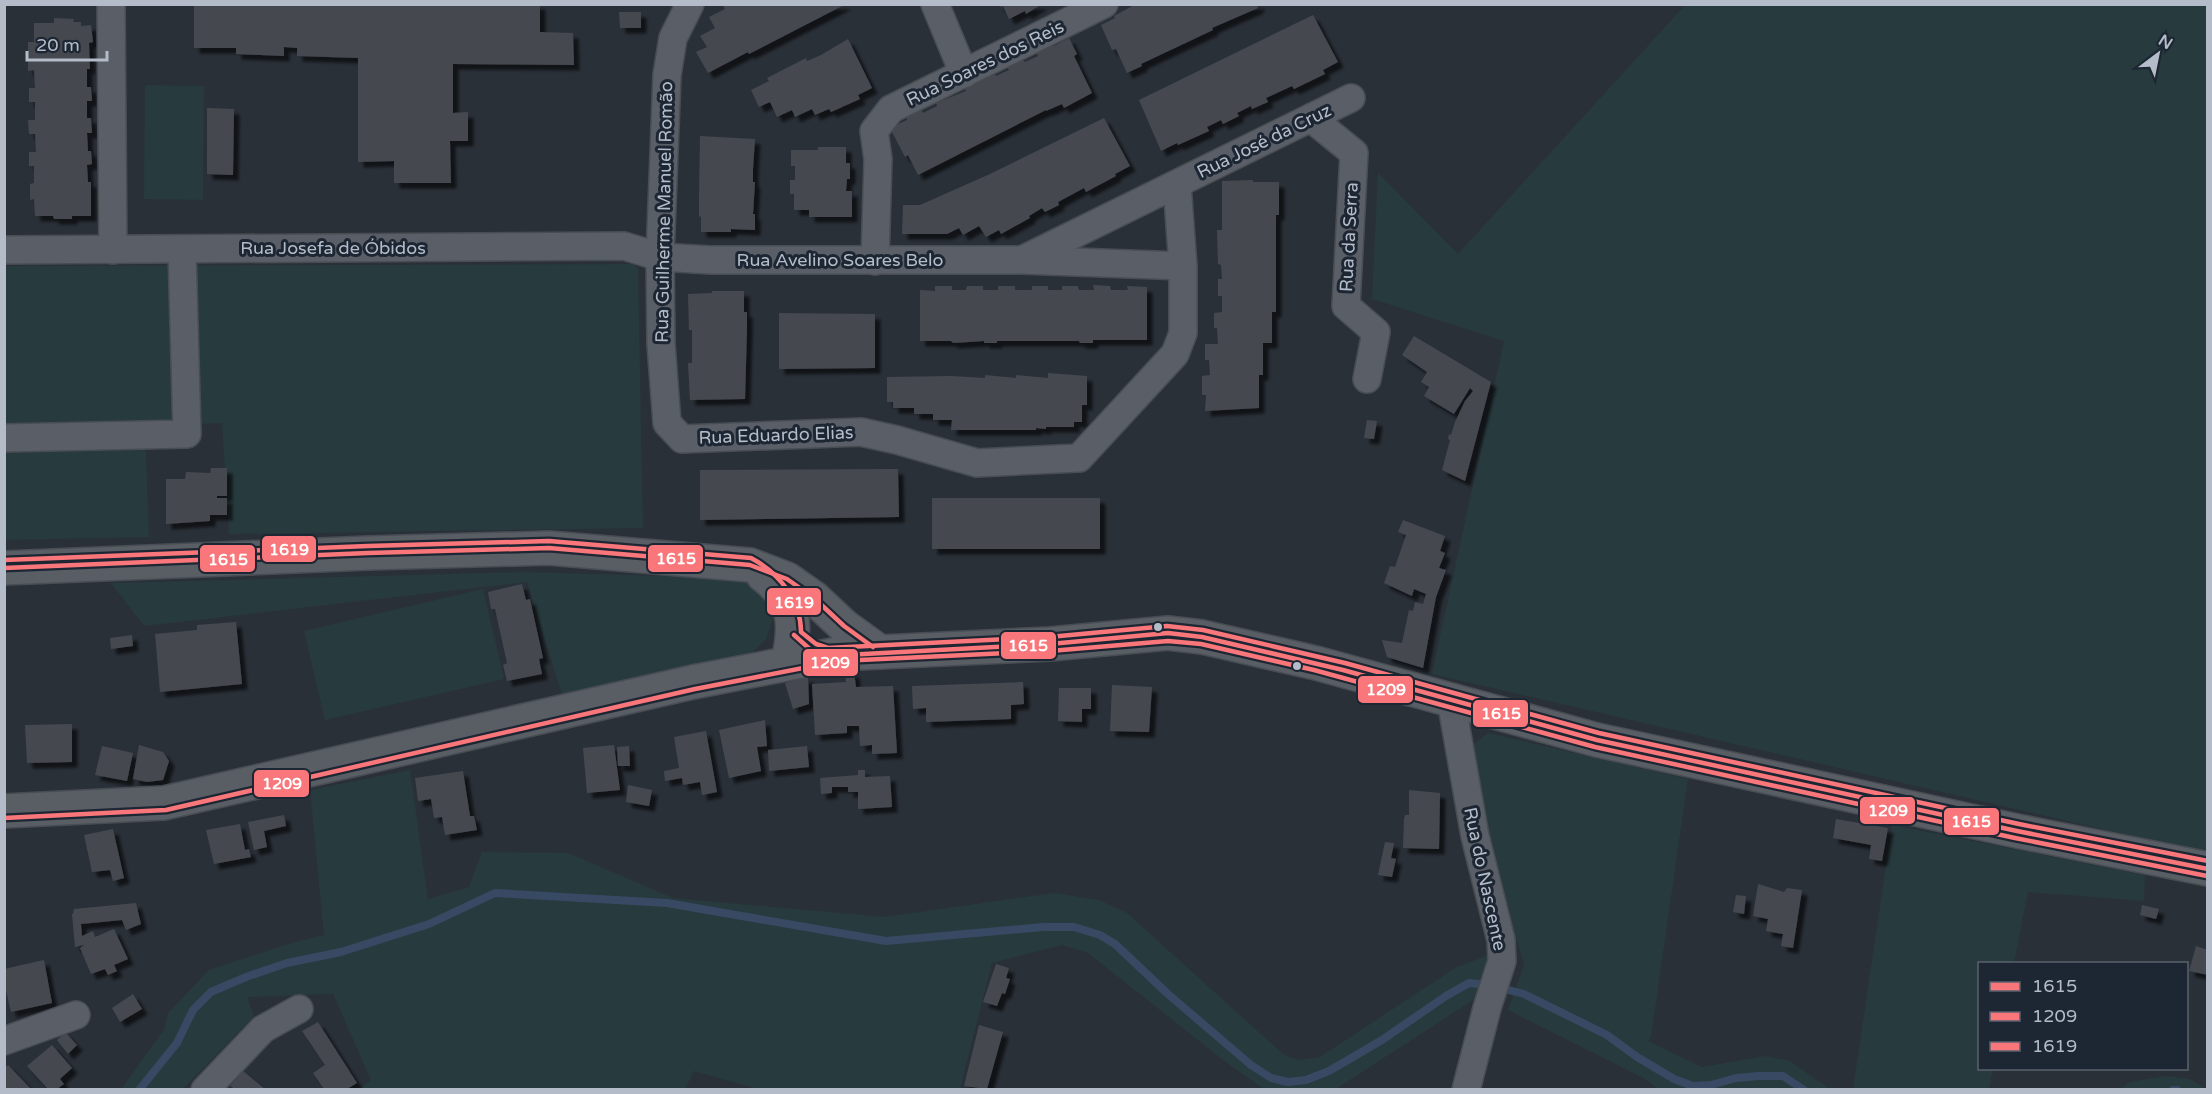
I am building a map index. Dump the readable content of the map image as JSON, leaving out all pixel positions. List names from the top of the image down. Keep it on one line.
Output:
{"streets":{"street":["Rua Soares dos Reis","Rua José da Cruz","Rua Guilherme Manuel Romão","Rua da Serra","Rua Josefa de Óbidos","Rua Avelino Soares Belo","Rua Eduardo Elias","Rua do Nascente"]},"crossings":[["Rua Soares dos Reis","Rua Avelino Soares Belo"],["Rua José da Cruz","Rua da Serra"],["Rua José da Cruz","Rua Avelino Soares Belo"],["Rua José da Cruz","Rua Eduardo Elias"],["Rua Guilherme Manuel Romão","Rua Josefa de Óbidos"],["Rua Guilherme Manuel Romão","Rua Avelino Soares Belo"],["Rua Guilherme Manuel Romão","Rua Eduardo Elias"],["Rua Josefa de Óbidos","Rua Avelino Soares Belo"],["Rua Avelino Soares Belo","Rua Eduardo Elias"]],"lines":["transit line 1619","transit line 1615","transit line 1209"],"legend":["1615","1209","1619"],"scale_bar":"20 m","north":"top right"}
